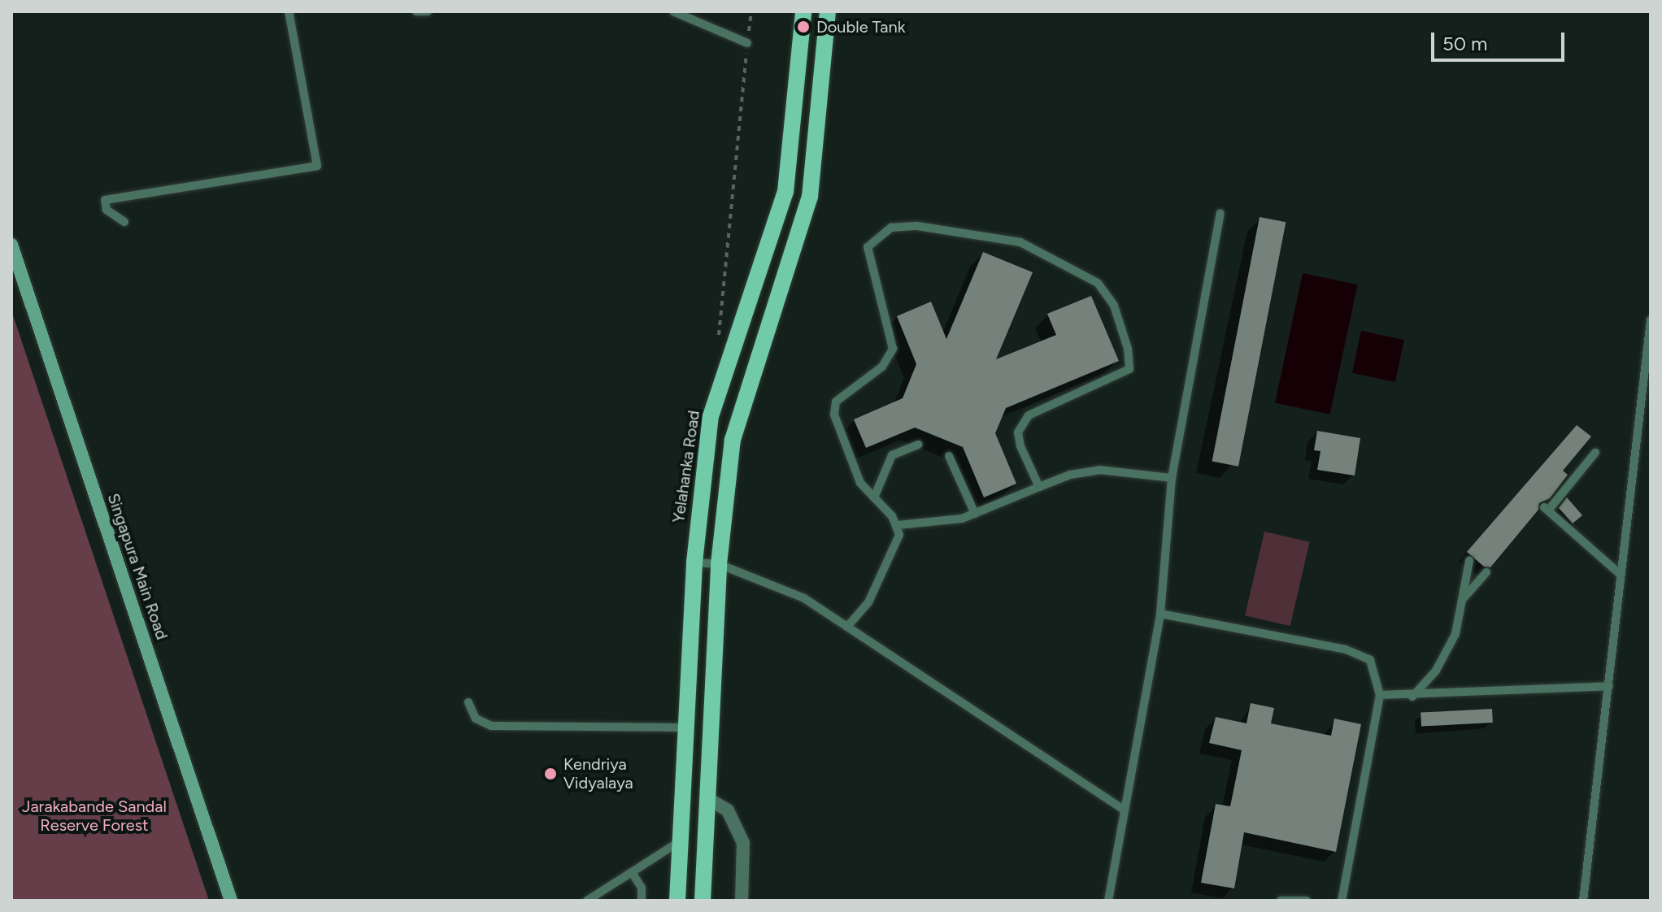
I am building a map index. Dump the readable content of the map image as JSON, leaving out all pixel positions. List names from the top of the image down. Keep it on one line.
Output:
{"streets":{"main road":["Yelahanka Road"],"street":["Singapura Main Road"]},"parks":["Jarakabande Sandal Reserve Forest"],"places":["Double Tank","Kendriya Vidyalaya"],"scale_bar":"50 m"}
